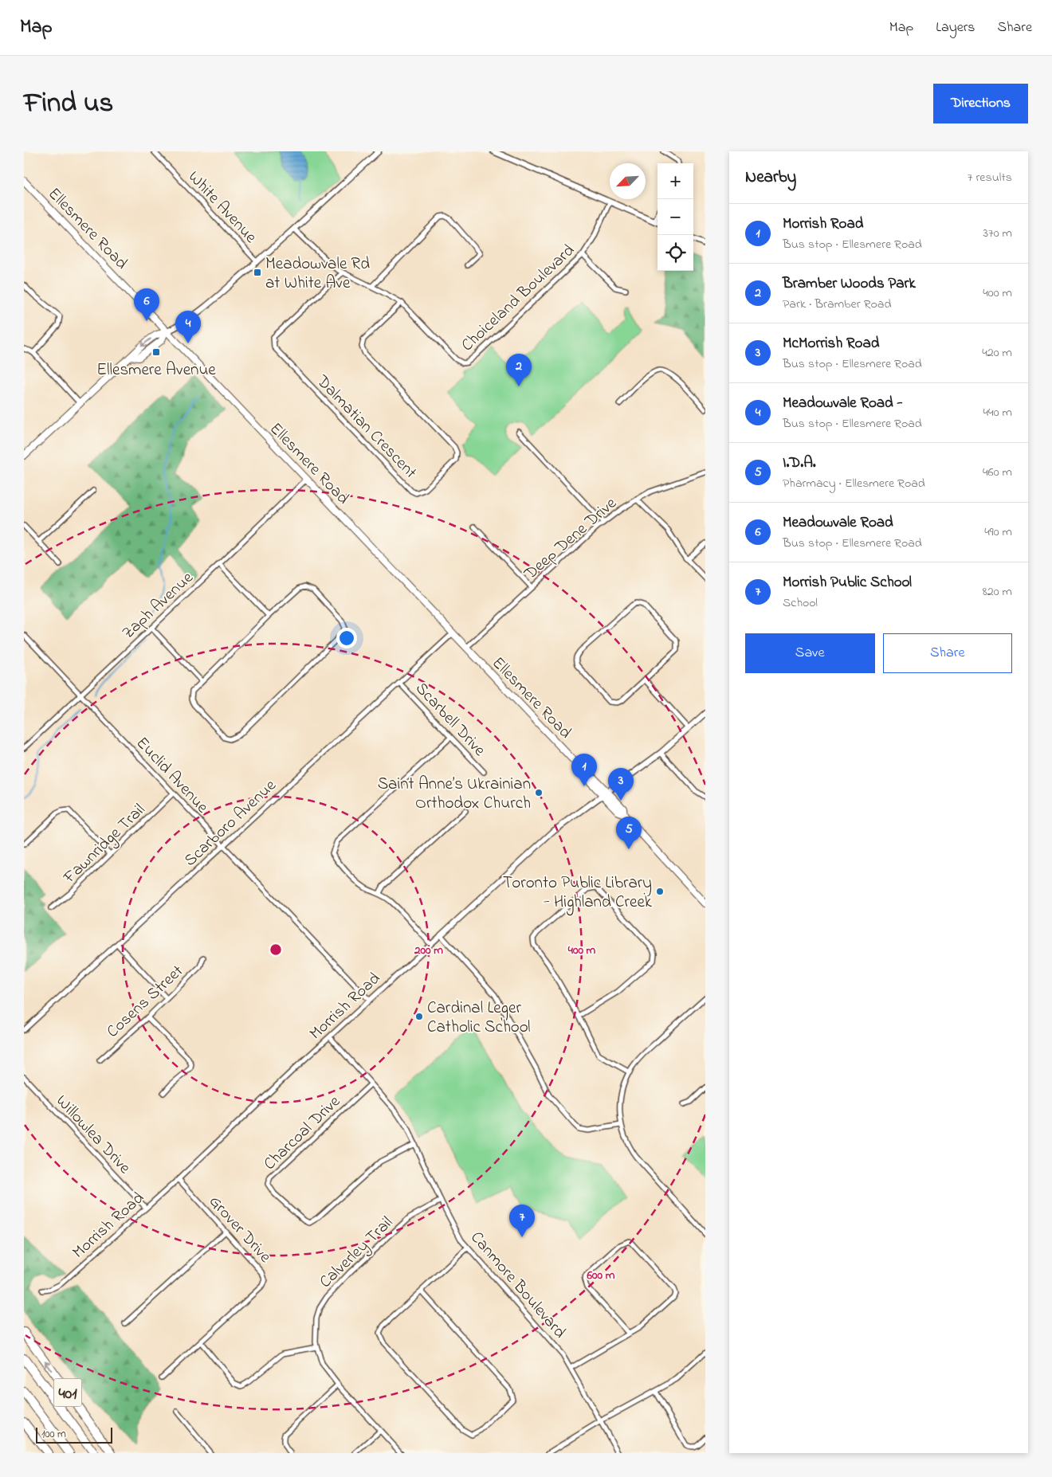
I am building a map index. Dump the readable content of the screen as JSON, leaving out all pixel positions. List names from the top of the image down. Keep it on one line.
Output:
{"streets":{"highway":["401"],"main road":["Ellesmere Road"],"street":["White Avenue","Choiceland Boulevard","Dalmatian Crescent","Deep Dene Drive","Zaph Avenue","Scarbell Drive","Euclid Avenue","Scarboro Avenue","Fawnridge Trail","Cosens Street","Morrish Road","Charcoal Drive","Willowlea Drive","Grover Drive","Calverley Trail","Canmore Boulevard"]},"crossings":[["Ellesmere Road","Deep Dene Drive"],["Ellesmere Road","Zaph Avenue"],["Ellesmere Road","Scarboro Avenue"],["Ellesmere Road","Morrish Road"],["Choiceland Boulevard","Dalmatian Crescent"],["Zaph Avenue","Euclid Avenue"],["Scarbell Drive","Scarboro Avenue"],["Euclid Avenue","Scarboro Avenue"],["Euclid Avenue","Fawnridge Trail"],["Euclid Avenue","Morrish Road"],["Morrish Road","Willowlea Drive"],["Morrish Road","Grover Drive"],["Morrish Road","Canmore Boulevard"],["Charcoal Drive","Canmore Boulevard"],["Calverley Trail","Canmore Boulevard"]],"places":{"transit":["Meadowvale Rd at White Ave","Ellesmere Avenue"],"other":["Saint Anne’s Ukrainian Orthodox Church","Toronto Public Library - Highland Creek","Cardinal Leger Catholic School"]},"scale_bar":"100 m","north":"bottom left","page":{"header":"Map","nav":["Map","Layers","Share"],"title":"Find us","buttons":["Directions",["Save","Share"]],"heading":["Nearby","7 results"],"map_buttons":["+","−"],"list":[{"mark":"1","name":"Morrish Road","note":"Bus stop · Ellesmere Road","value":"370 m"},{"mark":"2","name":"Bramber Woods Park","note":"Park · Bramber Road","value":"400 m"},{"mark":"3","name":"McMorrish Road","note":"Bus stop · Ellesmere Road","value":"420 m"},{"mark":"4","name":"Meadowvale Road -","note":"Bus stop · Ellesmere Road","value":"440 m"},{"mark":"5","name":"I.D.A.","note":"Pharmacy · Ellesmere Road","value":"460 m"},{"mark":"6","name":"Meadowvale Road","note":"Bus stop · Ellesmere Road","value":"490 m"},{"mark":"7","name":"Morrish Public School","note":"School","value":"820 m"}],"pins":["6","4","2","1","3","5","7"],"scale":"100 m"},"rings":["200 m","400 m","600 m"]}
